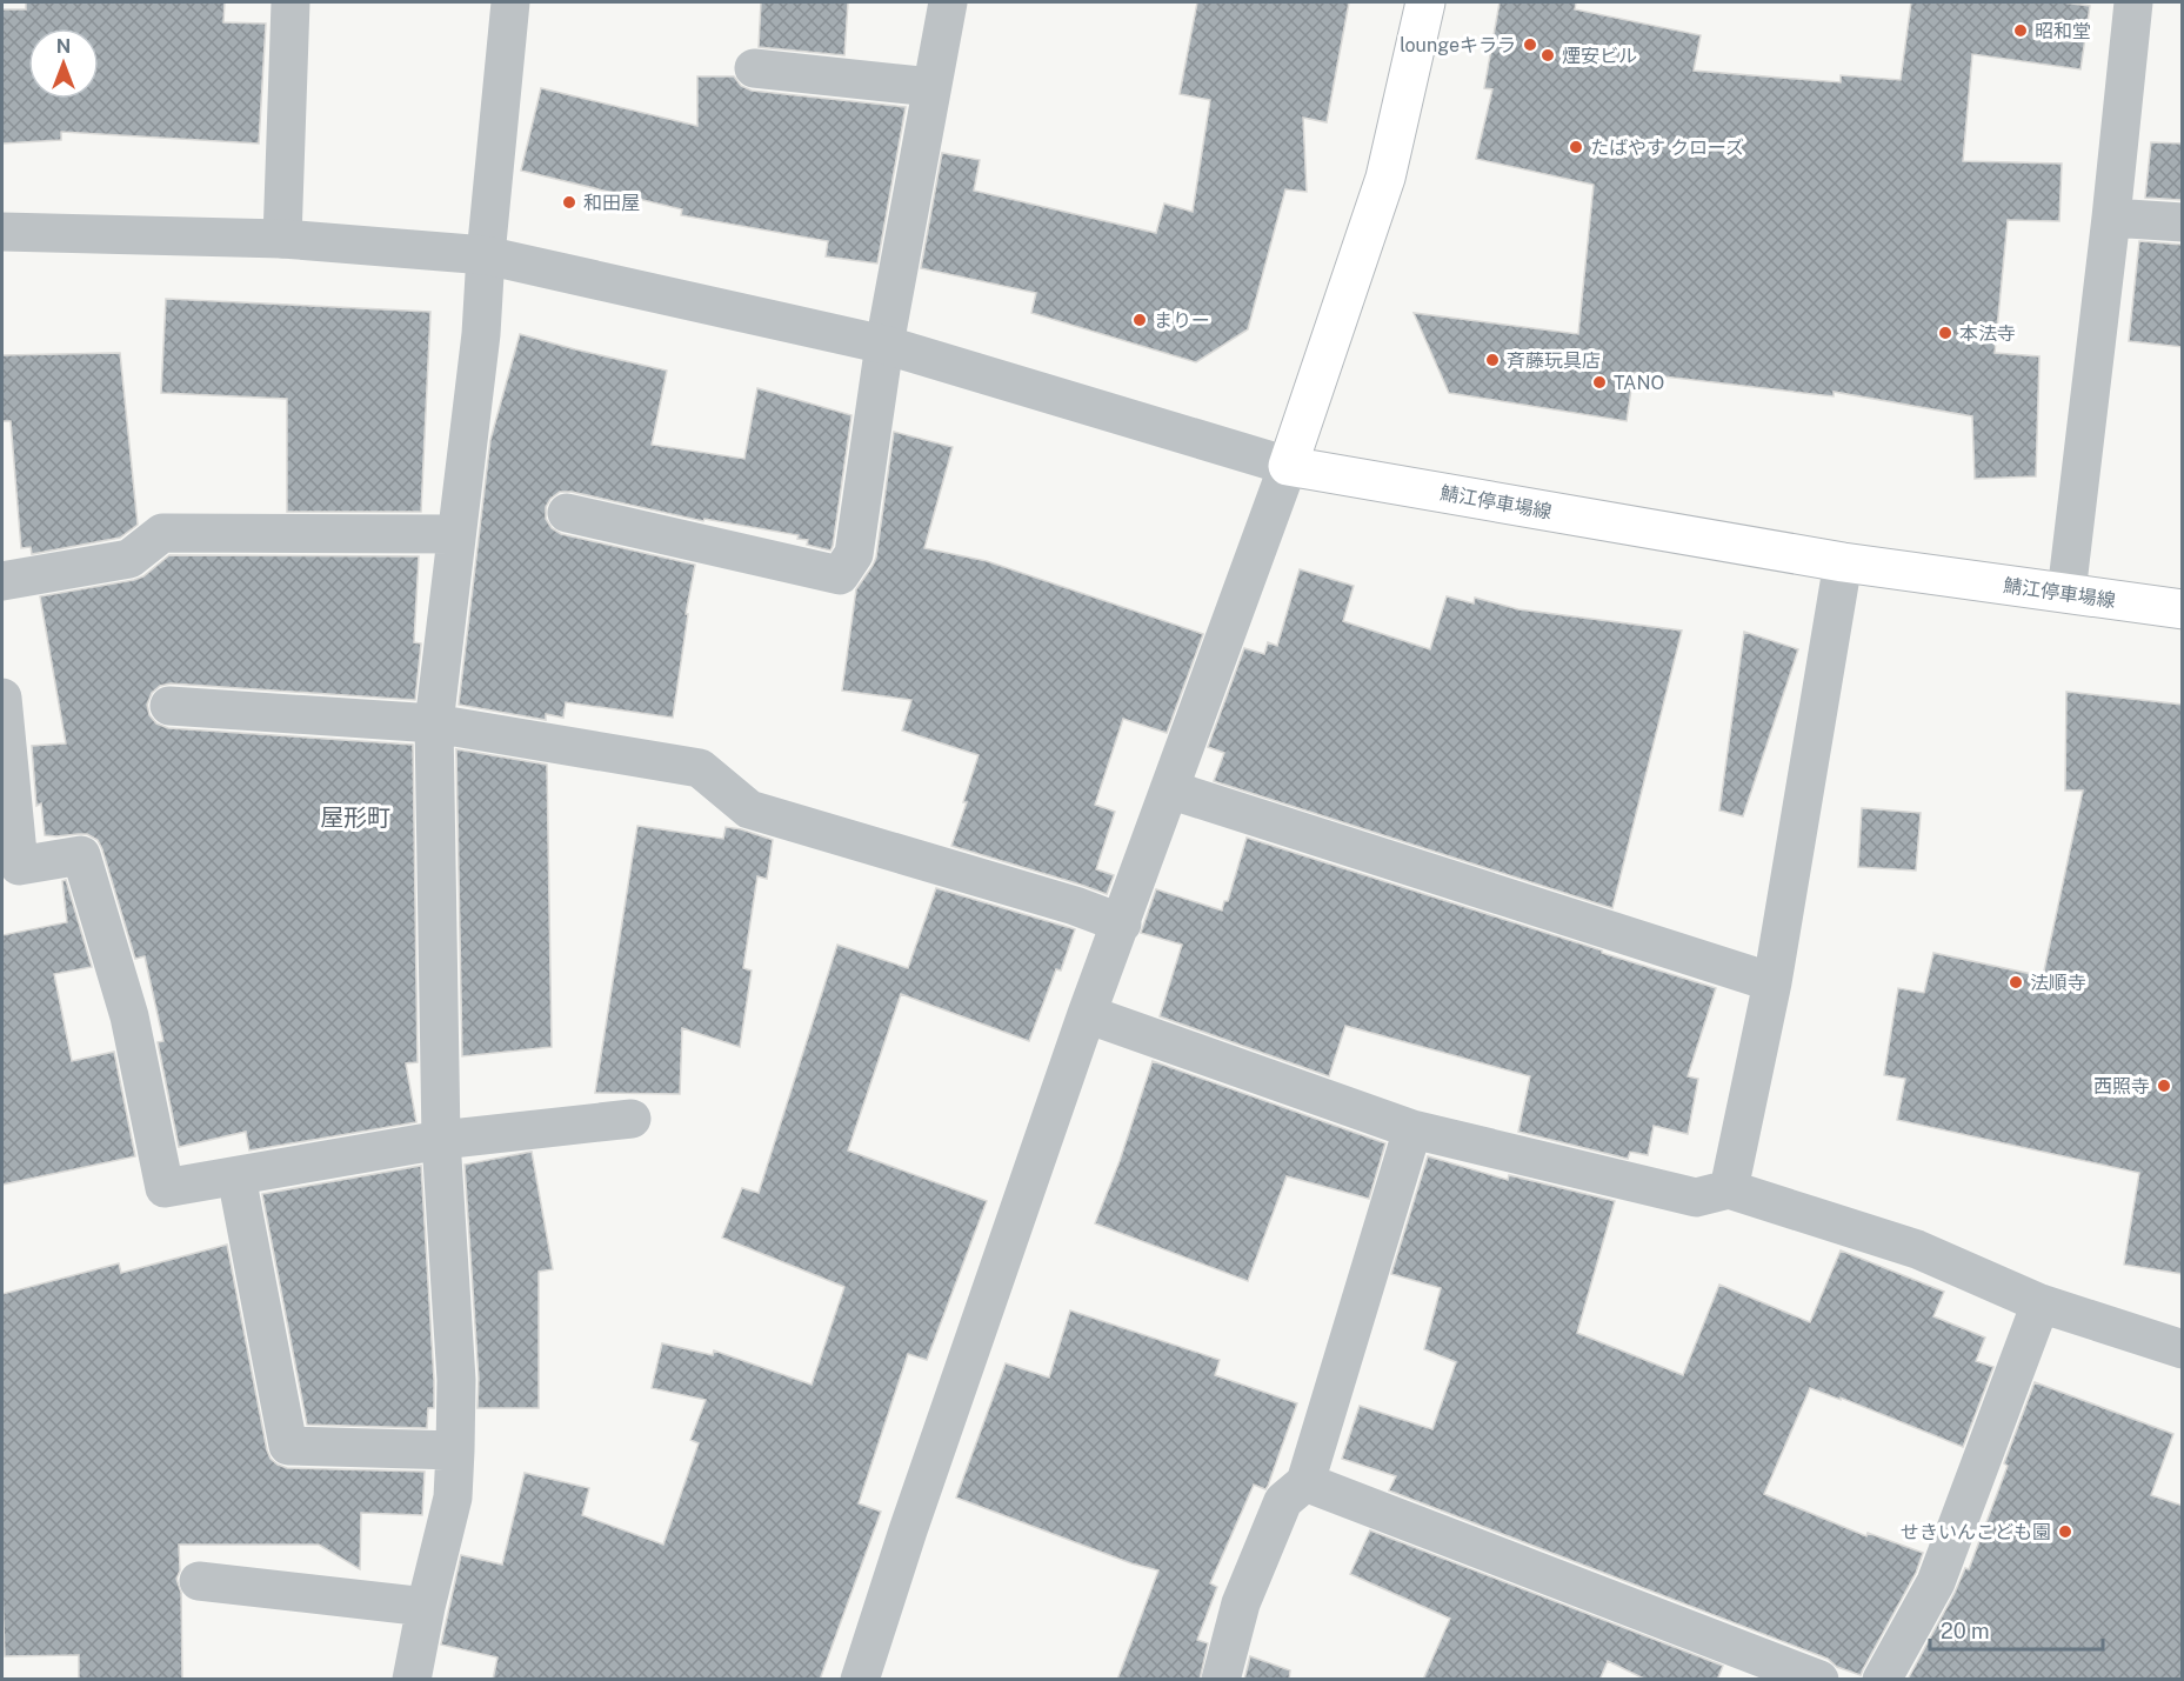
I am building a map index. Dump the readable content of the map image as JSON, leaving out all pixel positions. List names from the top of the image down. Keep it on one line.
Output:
{"streets":{"main road":["鯖江停車場線"]},"districts":["屋形町"],"places":["昭和堂","loungeキララ","煙安ビル","たばやす クローズ","和田屋","まりー","本法寺","斉藤玩具店","TANO","法順寺","西照寺","せきいんこども園"],"scale_bar":"20 m","north":"top"}
